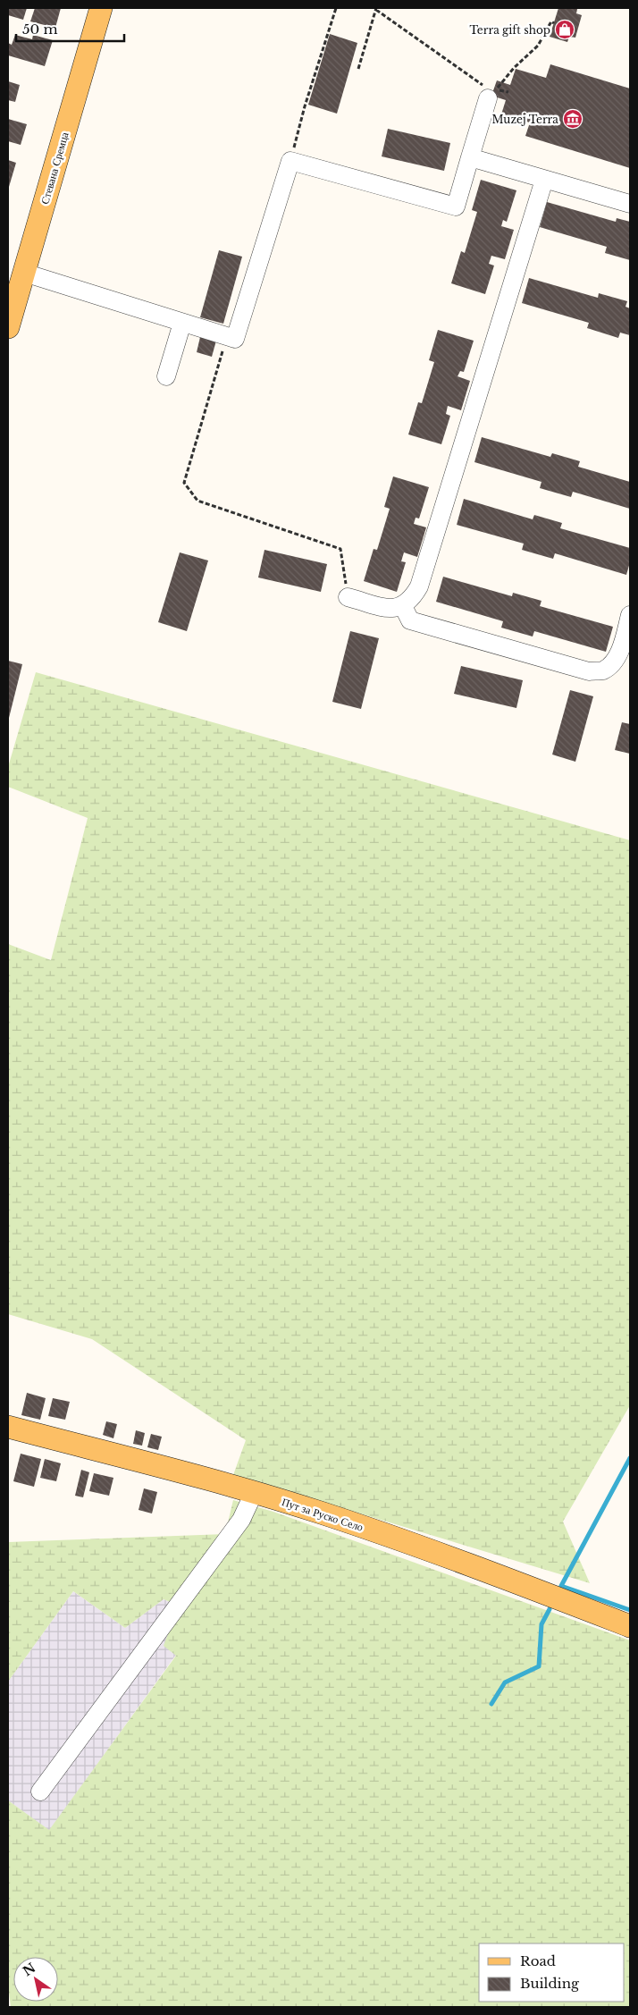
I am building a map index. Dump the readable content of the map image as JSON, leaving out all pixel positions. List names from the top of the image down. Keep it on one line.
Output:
{"streets":{"main road":["Стевана Сремца","Пут за Руско Село"]},"places":{"shop":["Terra gift shop"],"museum":["Muzej Terra"]},"legend":["Road","Building"],"scale_bar":"50 m","north":"top left"}
